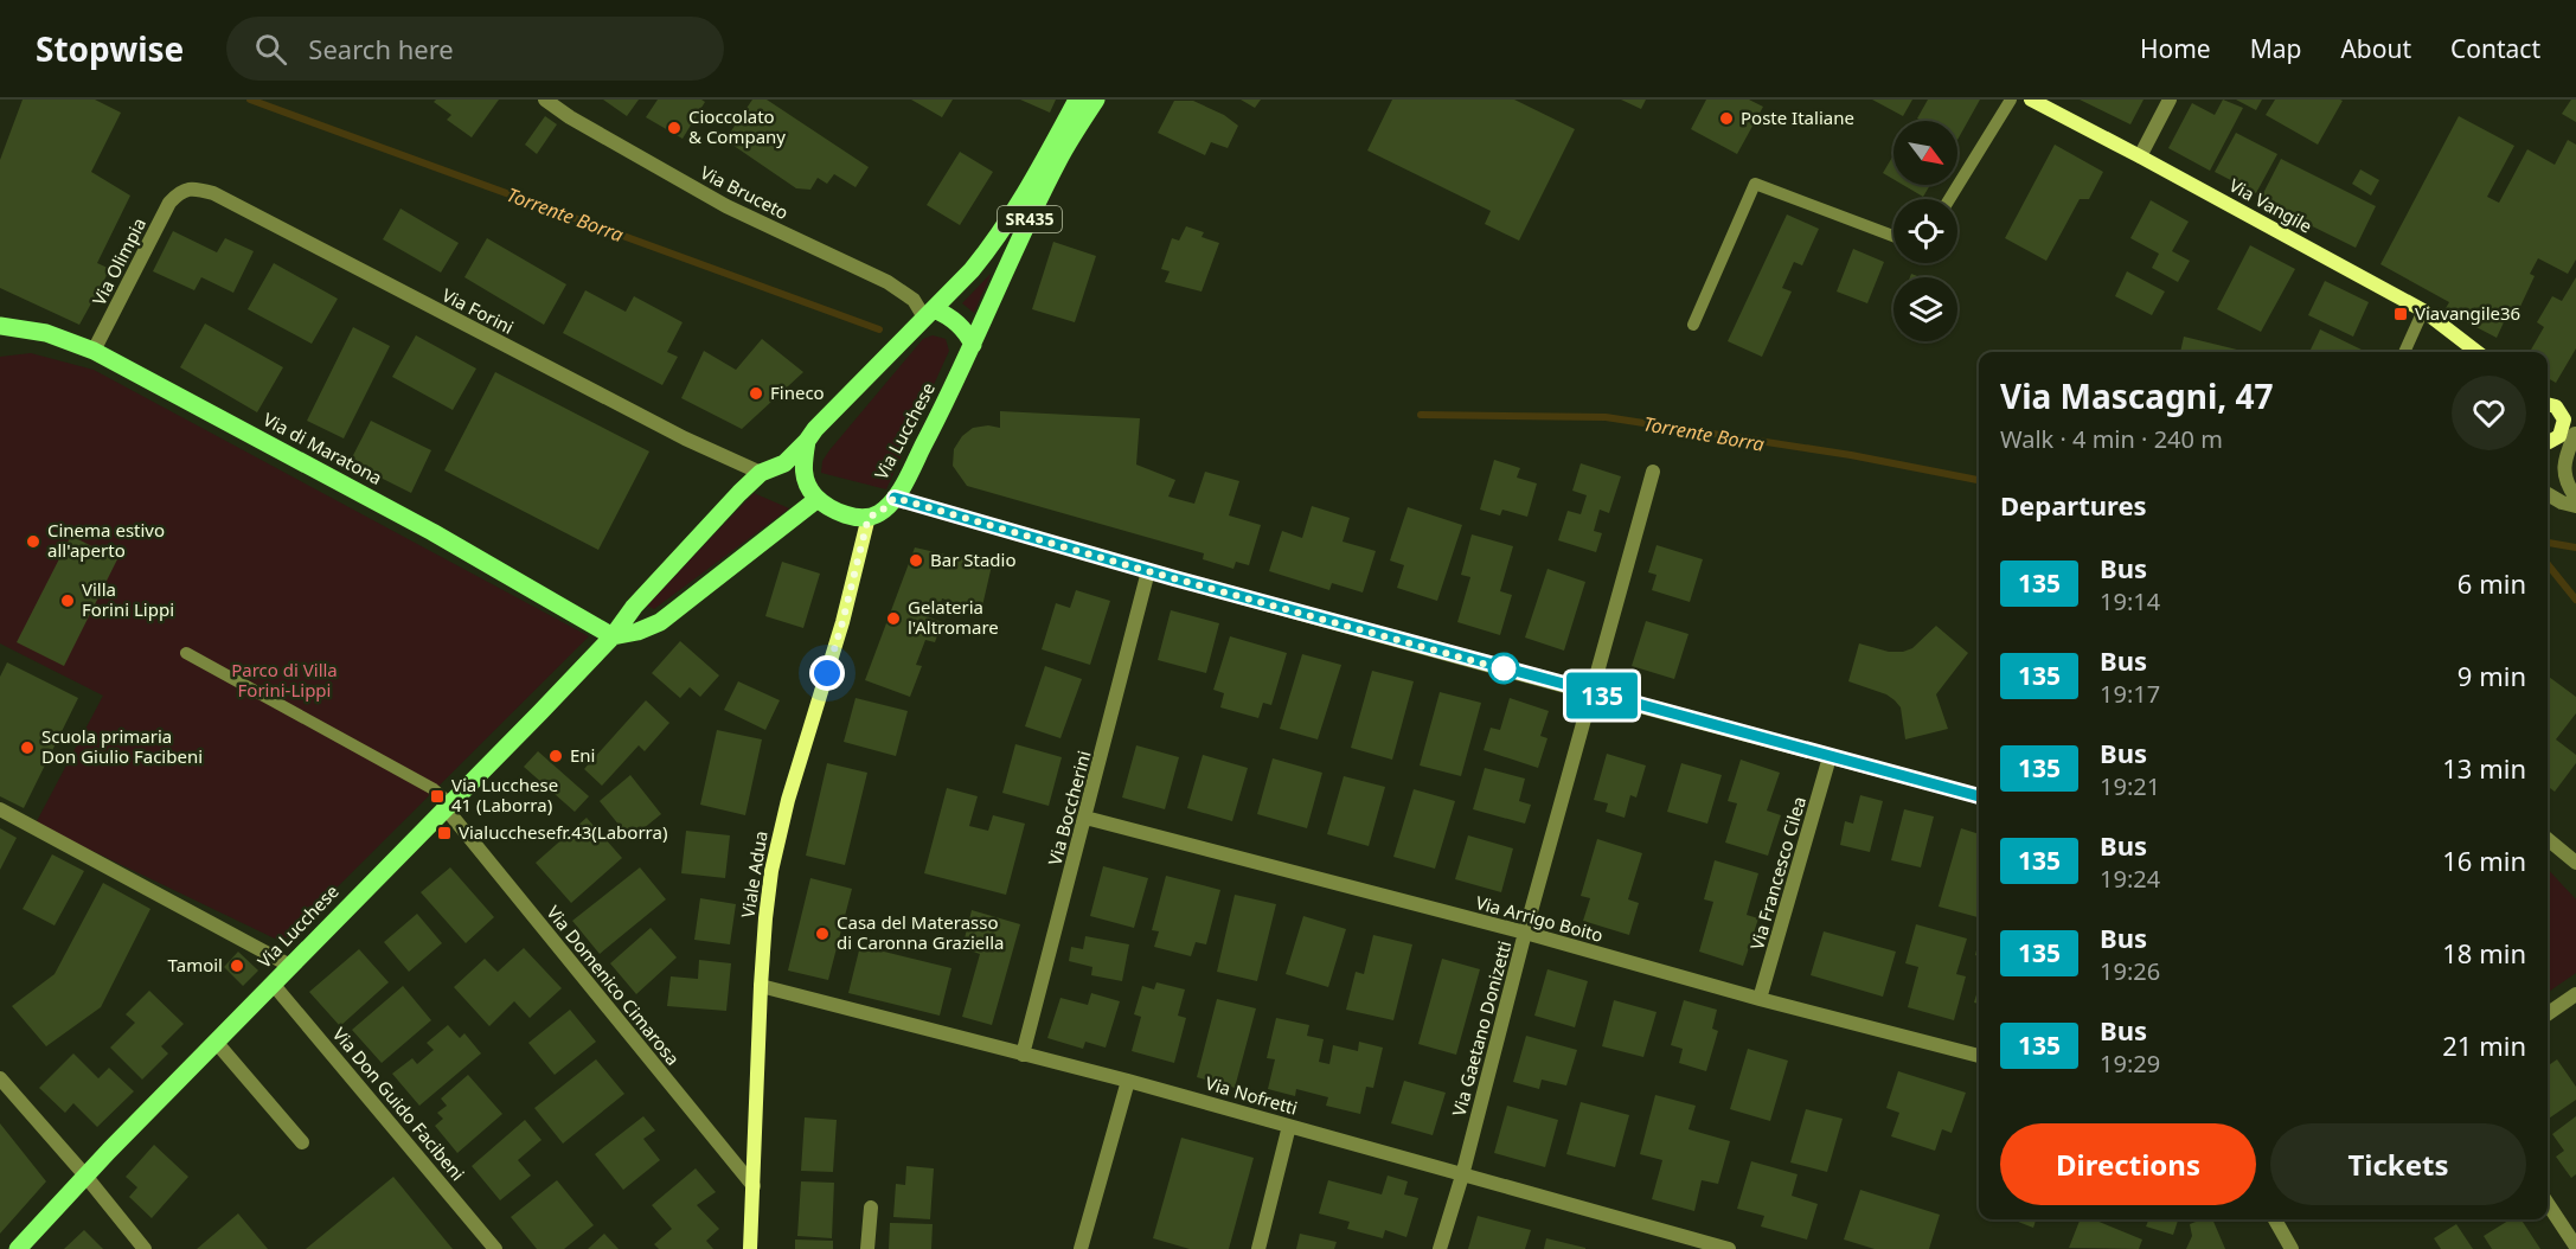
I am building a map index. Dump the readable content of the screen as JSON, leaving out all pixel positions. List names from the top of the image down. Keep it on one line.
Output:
{"streets":{"main road":["Via Vangile","SR435","Via Lucchese","Via di Maratona","Viale Adua"],"street":["Via Bruceto","Via Olimpia","Via Forini","Via Boccherini","Via Francesco Cilea","Via Arrigo Boito","Via Domenico Cimarosa","Via Gaetano Donizetti","Via Nofretti","Via Don Guido Facibeni"]},"crossings":[["Via Bruceto","SR435"],["SR435","Via Lucchese"],["Via Olimpia","Via Forini"],["Via Olimpia","Via di Maratona"],["Via Forini","Via Lucchese"],["Via Lucchese","Via di Maratona"],["Via Lucchese","Viale Adua"],["Via Lucchese","Via Domenico Cimarosa"],["Via Lucchese","Via Don Guido Facibeni"],["Via Boccherini","Via Arrigo Boito"],["Via Boccherini","Via Nofretti"],["Via Francesco Cilea","Via Arrigo Boito"],["Viale Adua","Via Domenico Cimarosa"],["Viale Adua","Via Nofretti"],["Via Arrigo Boito","Via Gaetano Donizetti"],["Via Gaetano Donizetti","Via Nofretti"]],"water":["Torrente Borra"],"parks":["Parco di Villa Forini-Lippi"],"places":{"other":["Poste Italiane","Cioccolato & Company","Fineco","Cinema estivo all'aperto","Bar Stadio","Villa Forini Lippi","Gelateria l'Altromare","Scuola primaria Don Giulio Facibeni","Eni","Casa del Materasso di Caronna Graziella","Tamoil"],"transit":["Viavangile36","Via Lucchese 41 (Laborra)","Vialucchesefr.43(Laborra)"]},"lines":["bus line 135"],"north":"bottom right","page":{"header":"Stopwise","search":"Search here","nav":["Home","Map","About","Contact"],"on_map":"135","heading":[["Via Mascagni, 47","Walk · 4 min · 240 m"],"Departures"],"list":[{"mark":"135","name":"Bus","note":"19:14","value":"6 min"},{"mark":"135","name":"Bus","note":"19:17","value":"9 min"},{"mark":"135","name":"Bus","note":"19:21","value":"13 min"},{"mark":"135","name":"Bus","note":"19:24","value":"16 min"},{"mark":"135","name":"Bus","note":"19:26","value":"18 min"},{"mark":"135","name":"Bus","note":"19:29","value":"21 min"}],"buttons":["Directions","Tickets"]}}
